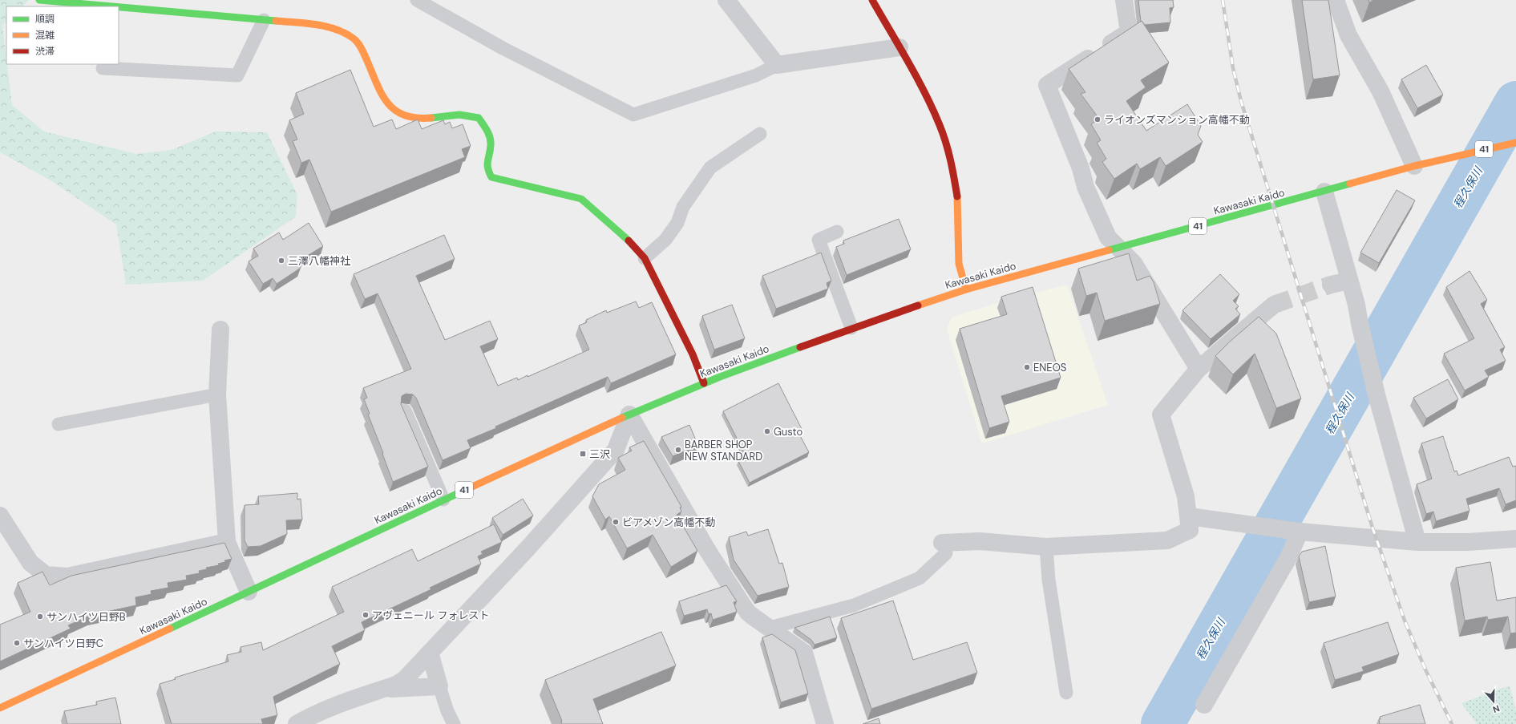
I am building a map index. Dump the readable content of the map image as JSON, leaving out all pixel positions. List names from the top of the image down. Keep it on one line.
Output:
{"streets":{"main road":["41","Kawasaki Kaido"]},"water":["程久保川"],"places":{"other":["ライオンズマンション高幡不動","三澤八幡神社","ENEOS","Gusto","BARBER SHOP NEW STANDARD","ビアメゾン高幡不動","アヴェニール フォレスト","サンハイツ日野B","サンハイツ日野C"],"transit":["三沢"]},"legend":["順調","混雑","渋滞"],"north":"bottom"}
